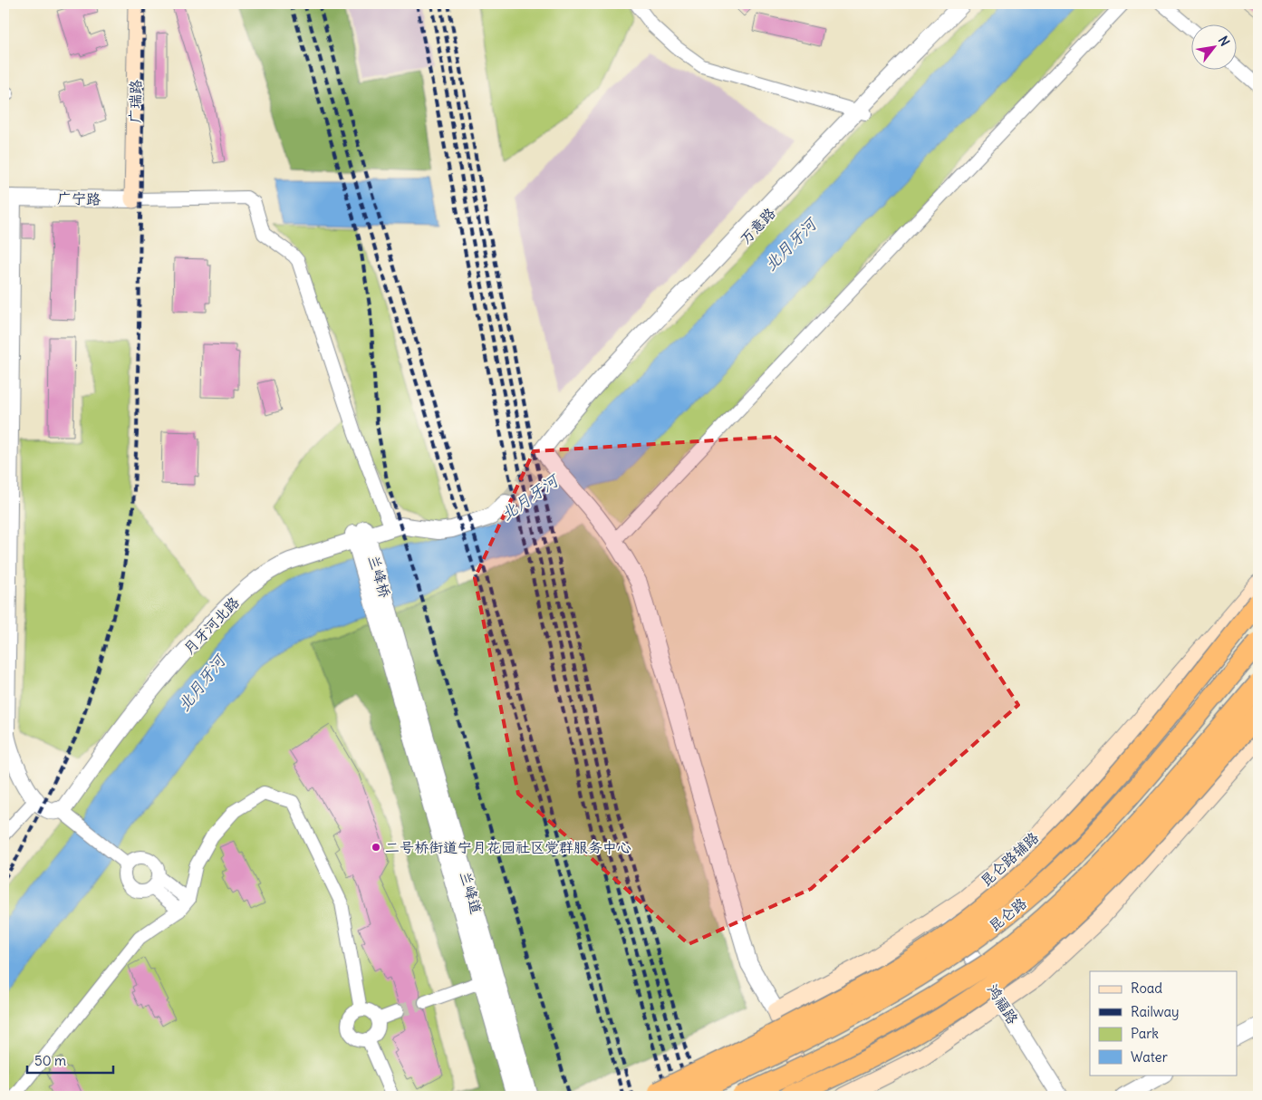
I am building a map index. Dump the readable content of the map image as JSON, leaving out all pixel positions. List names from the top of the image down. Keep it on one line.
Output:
{"streets":{"highway":["昆仑路"],"main road":["广瑞路","昆仑路辅路"],"street":["广宁路","万意路","兰峰桥","月牙河北路","兰峰道","鸿福路"]},"crossings":[["广瑞路","广宁路"],["兰峰桥","月牙河北路"],["兰峰桥","兰峰道"],["昆仑路辅路","鸿福路"]],"water":["北月牙河"],"places":["二号桥街道宁月花园社区党群服务中心"],"legend":["Road","Railway","Park","Water"],"scale_bar":"50 m","north":"top right"}
